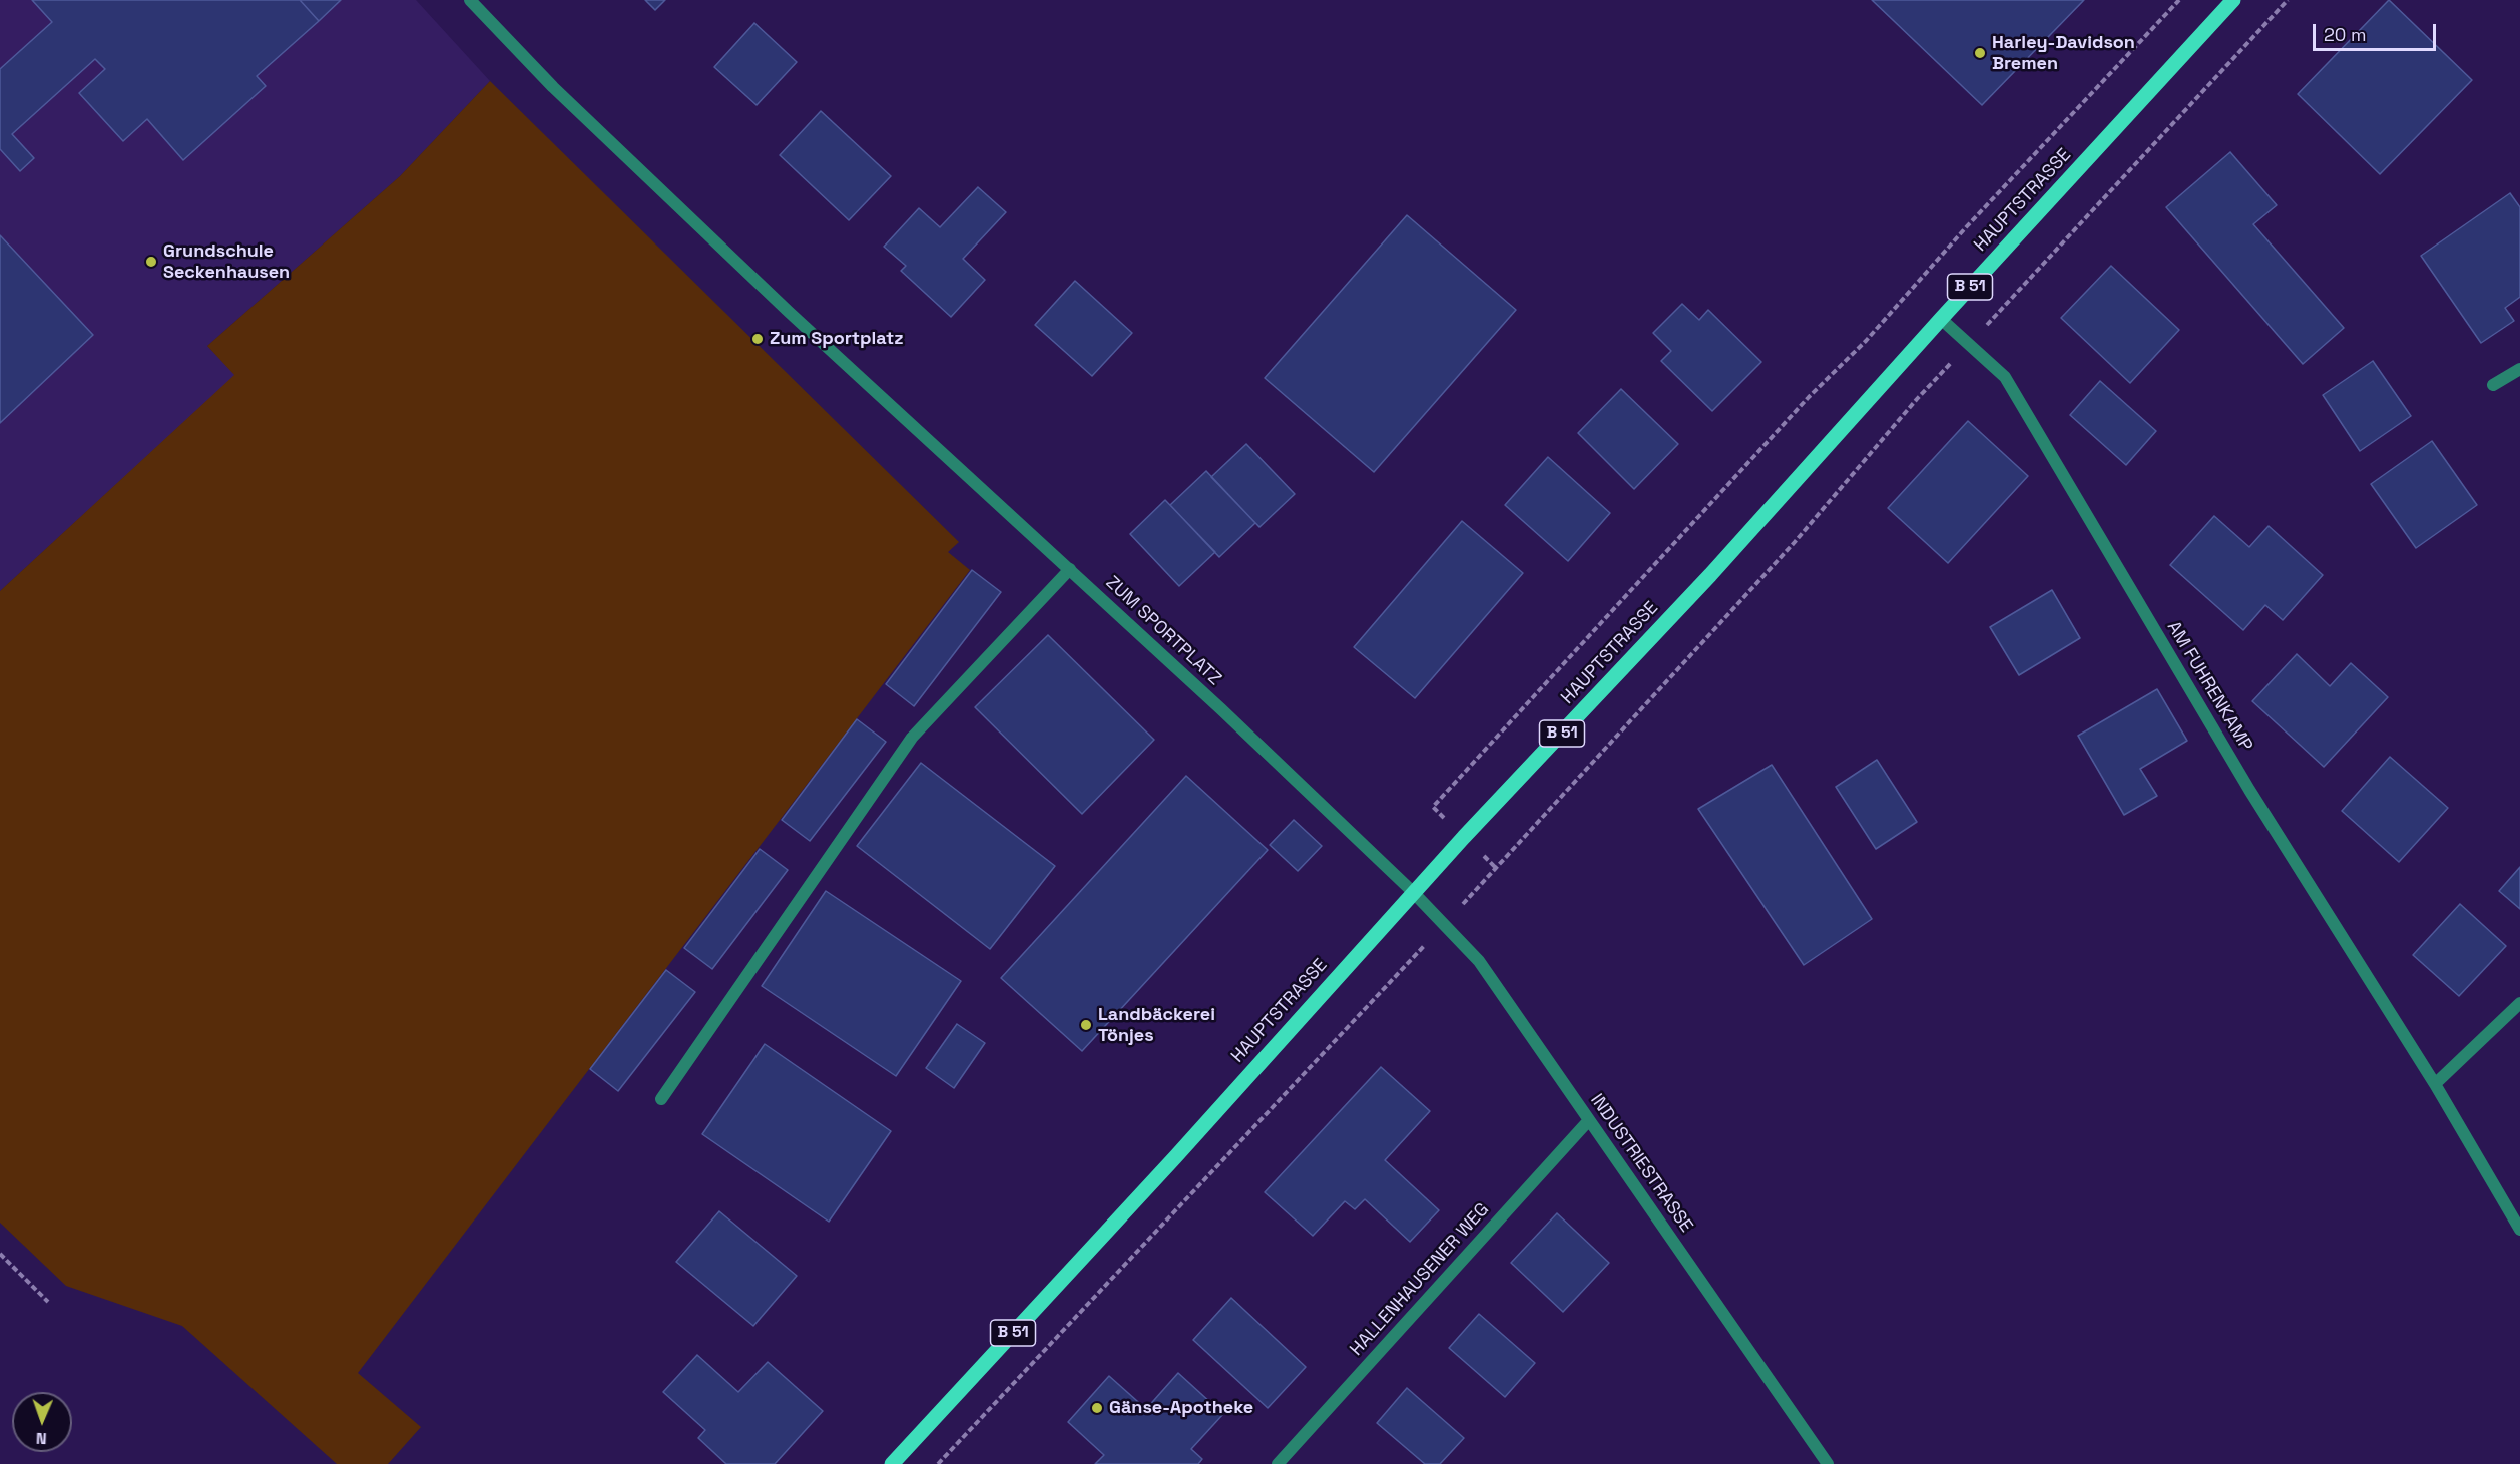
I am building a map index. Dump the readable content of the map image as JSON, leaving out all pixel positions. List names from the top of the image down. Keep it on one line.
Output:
{"streets":{"main road":["HAUPTSTRASSE","B 51"],"street":["ZUM SPORTPLATZ","AM FUHRENKAMP","INDUSTRIESTRASSE","HALLENHAUSENER WEG"]},"crossings":[["HAUPTSTRASSE","ZUM SPORTPLATZ"],["HAUPTSTRASSE","AM FUHRENKAMP"],["HAUPTSTRASSE","INDUSTRIESTRASSE"],["ZUM SPORTPLATZ","INDUSTRIESTRASSE"],["INDUSTRIESTRASSE","HALLENHAUSENER WEG"]],"places":["Harley-Davidson Bremen","Grundschule Seckenhausen","Zum Sportplatz","Landbäckerei Tönjes","Gänse-Apotheke"],"scale_bar":"20 m","north":"bottom"}
